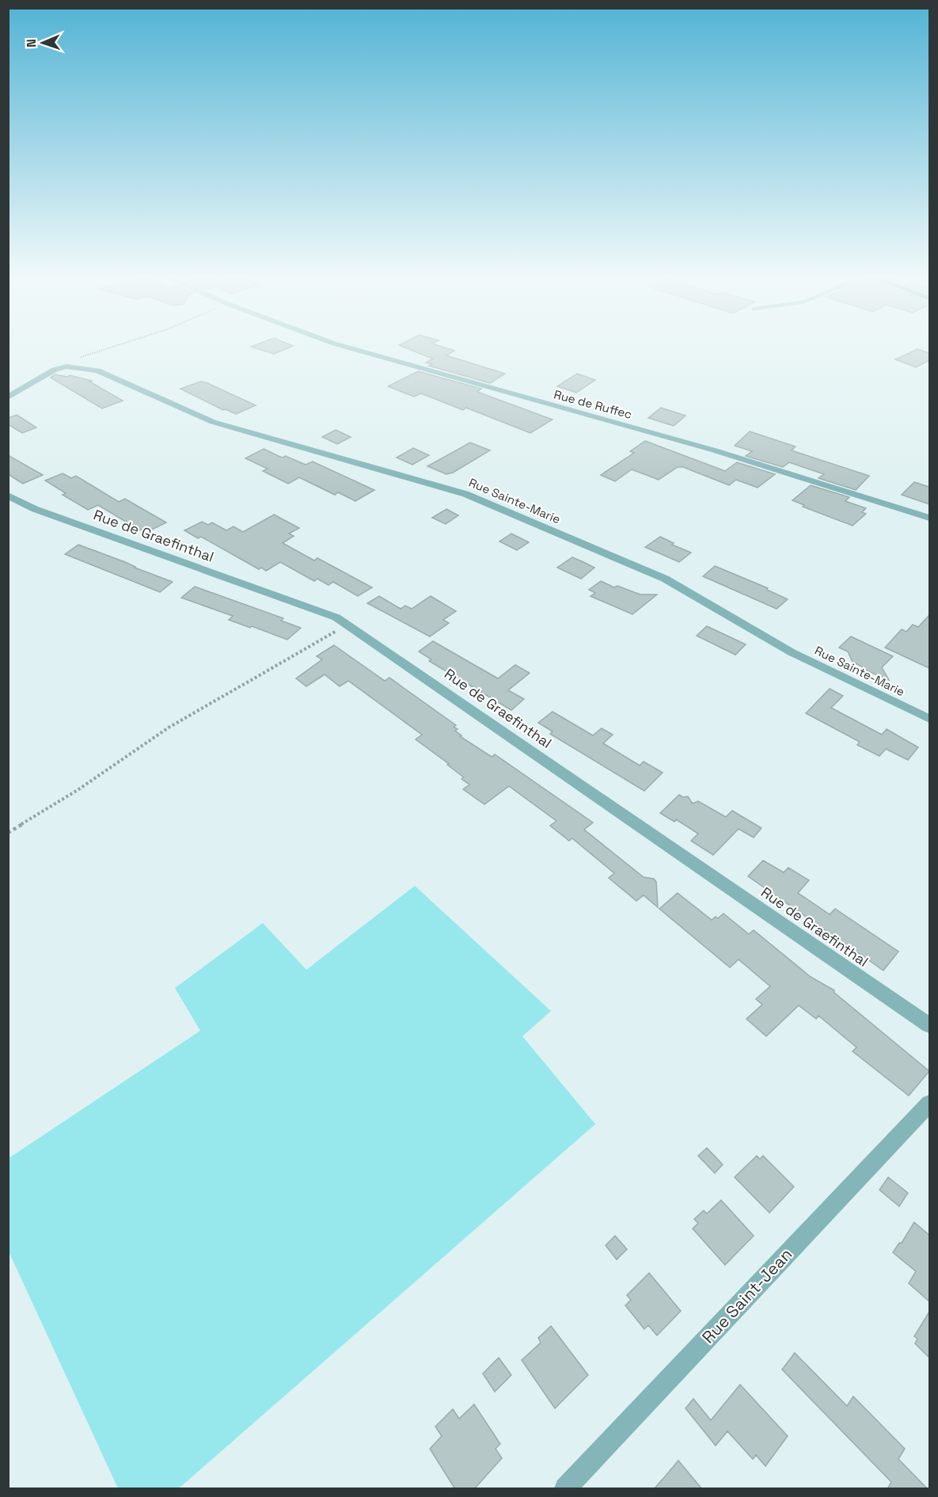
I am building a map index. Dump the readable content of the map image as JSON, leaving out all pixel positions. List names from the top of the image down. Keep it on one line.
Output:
{"streets":{"street":["Rue de Ruffec","Rue Sainte-Marie","Rue de Graefinthal","Rue Saint-Jean"]},"north":"left"}
